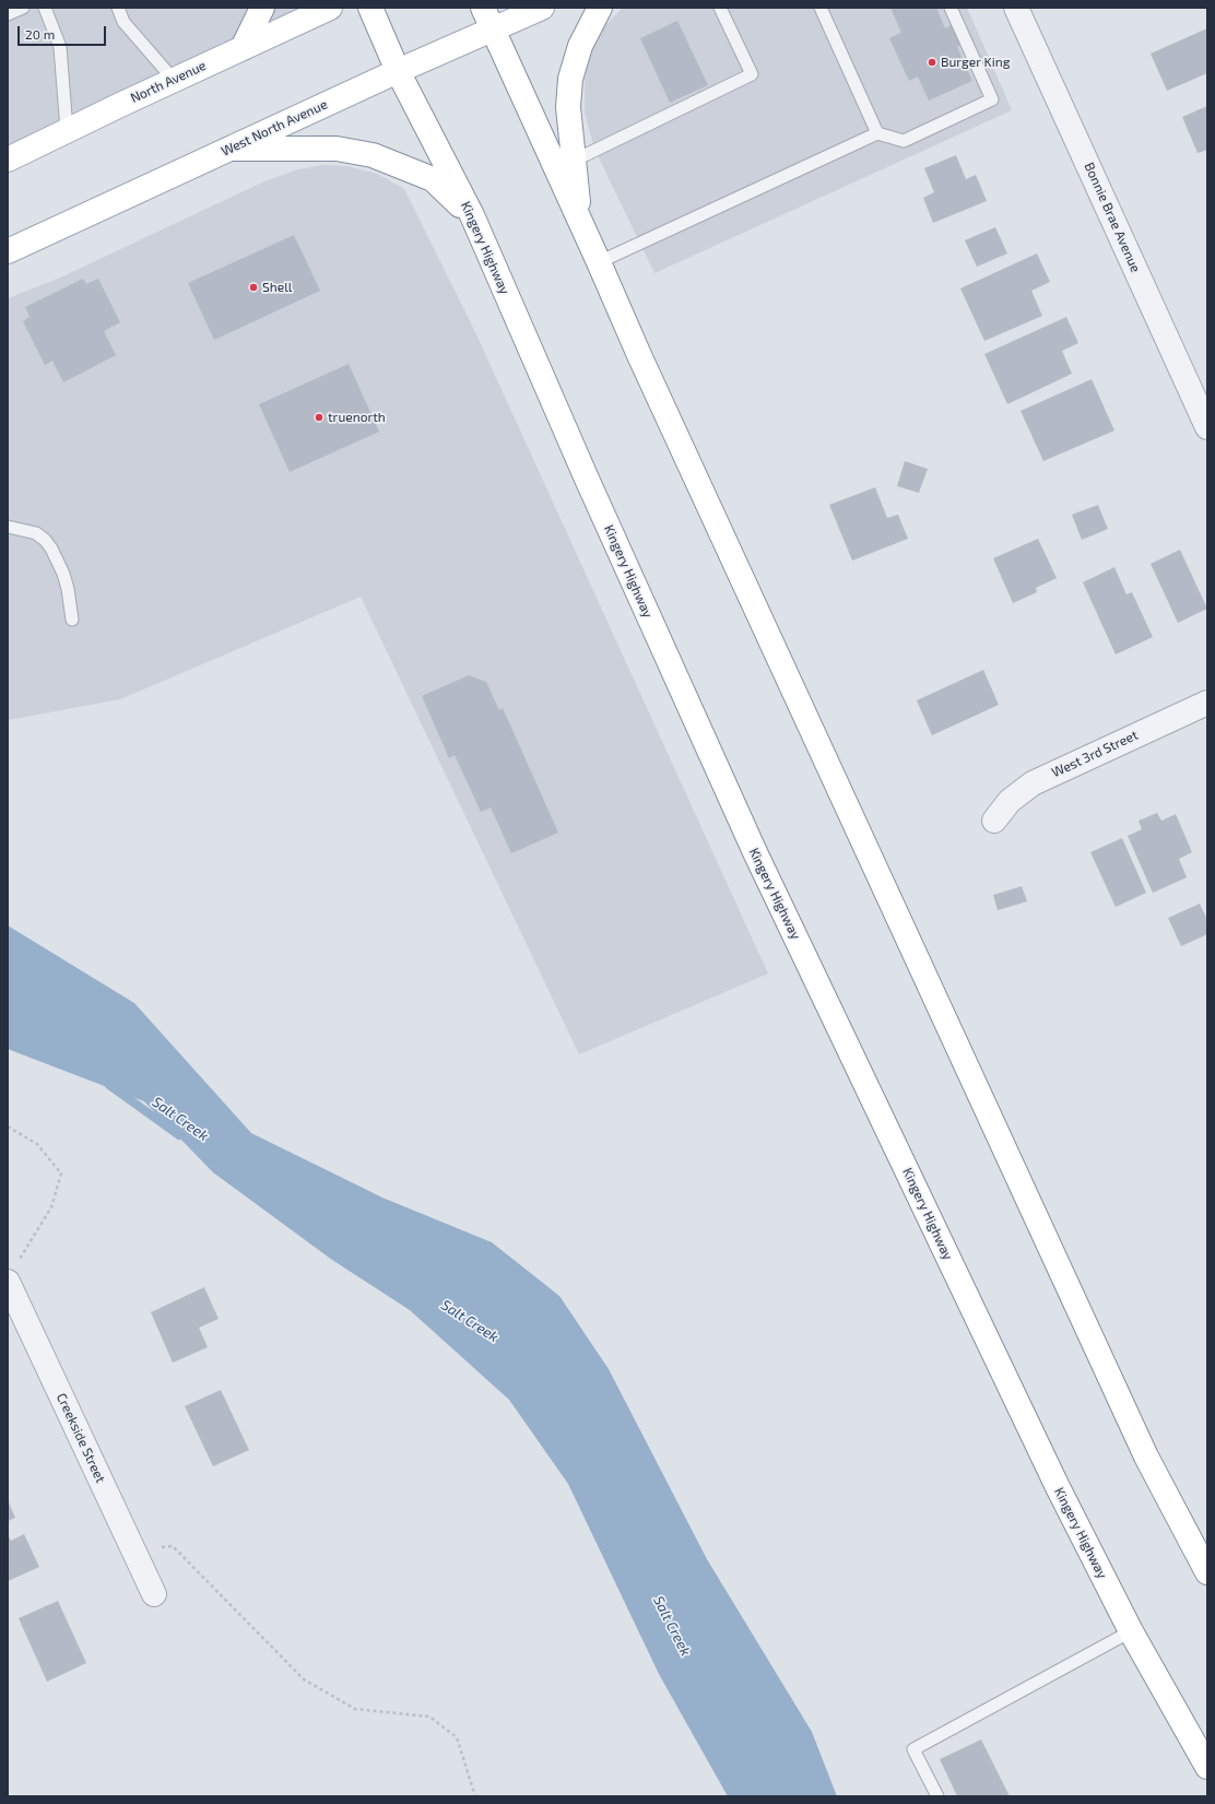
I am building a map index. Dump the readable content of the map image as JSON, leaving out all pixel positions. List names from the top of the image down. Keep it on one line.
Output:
{"streets":{"main road":["North Avenue","West North Avenue","Kingery Highway"],"street":["Bonnie Brae Avenue","West 3rd Street","Creekside Street"]},"crossings":[["West North Avenue","Kingery Highway"]],"water":["Salt Creek"],"places":["Burger King","Shell","truenorth"],"scale_bar":"20 m"}
